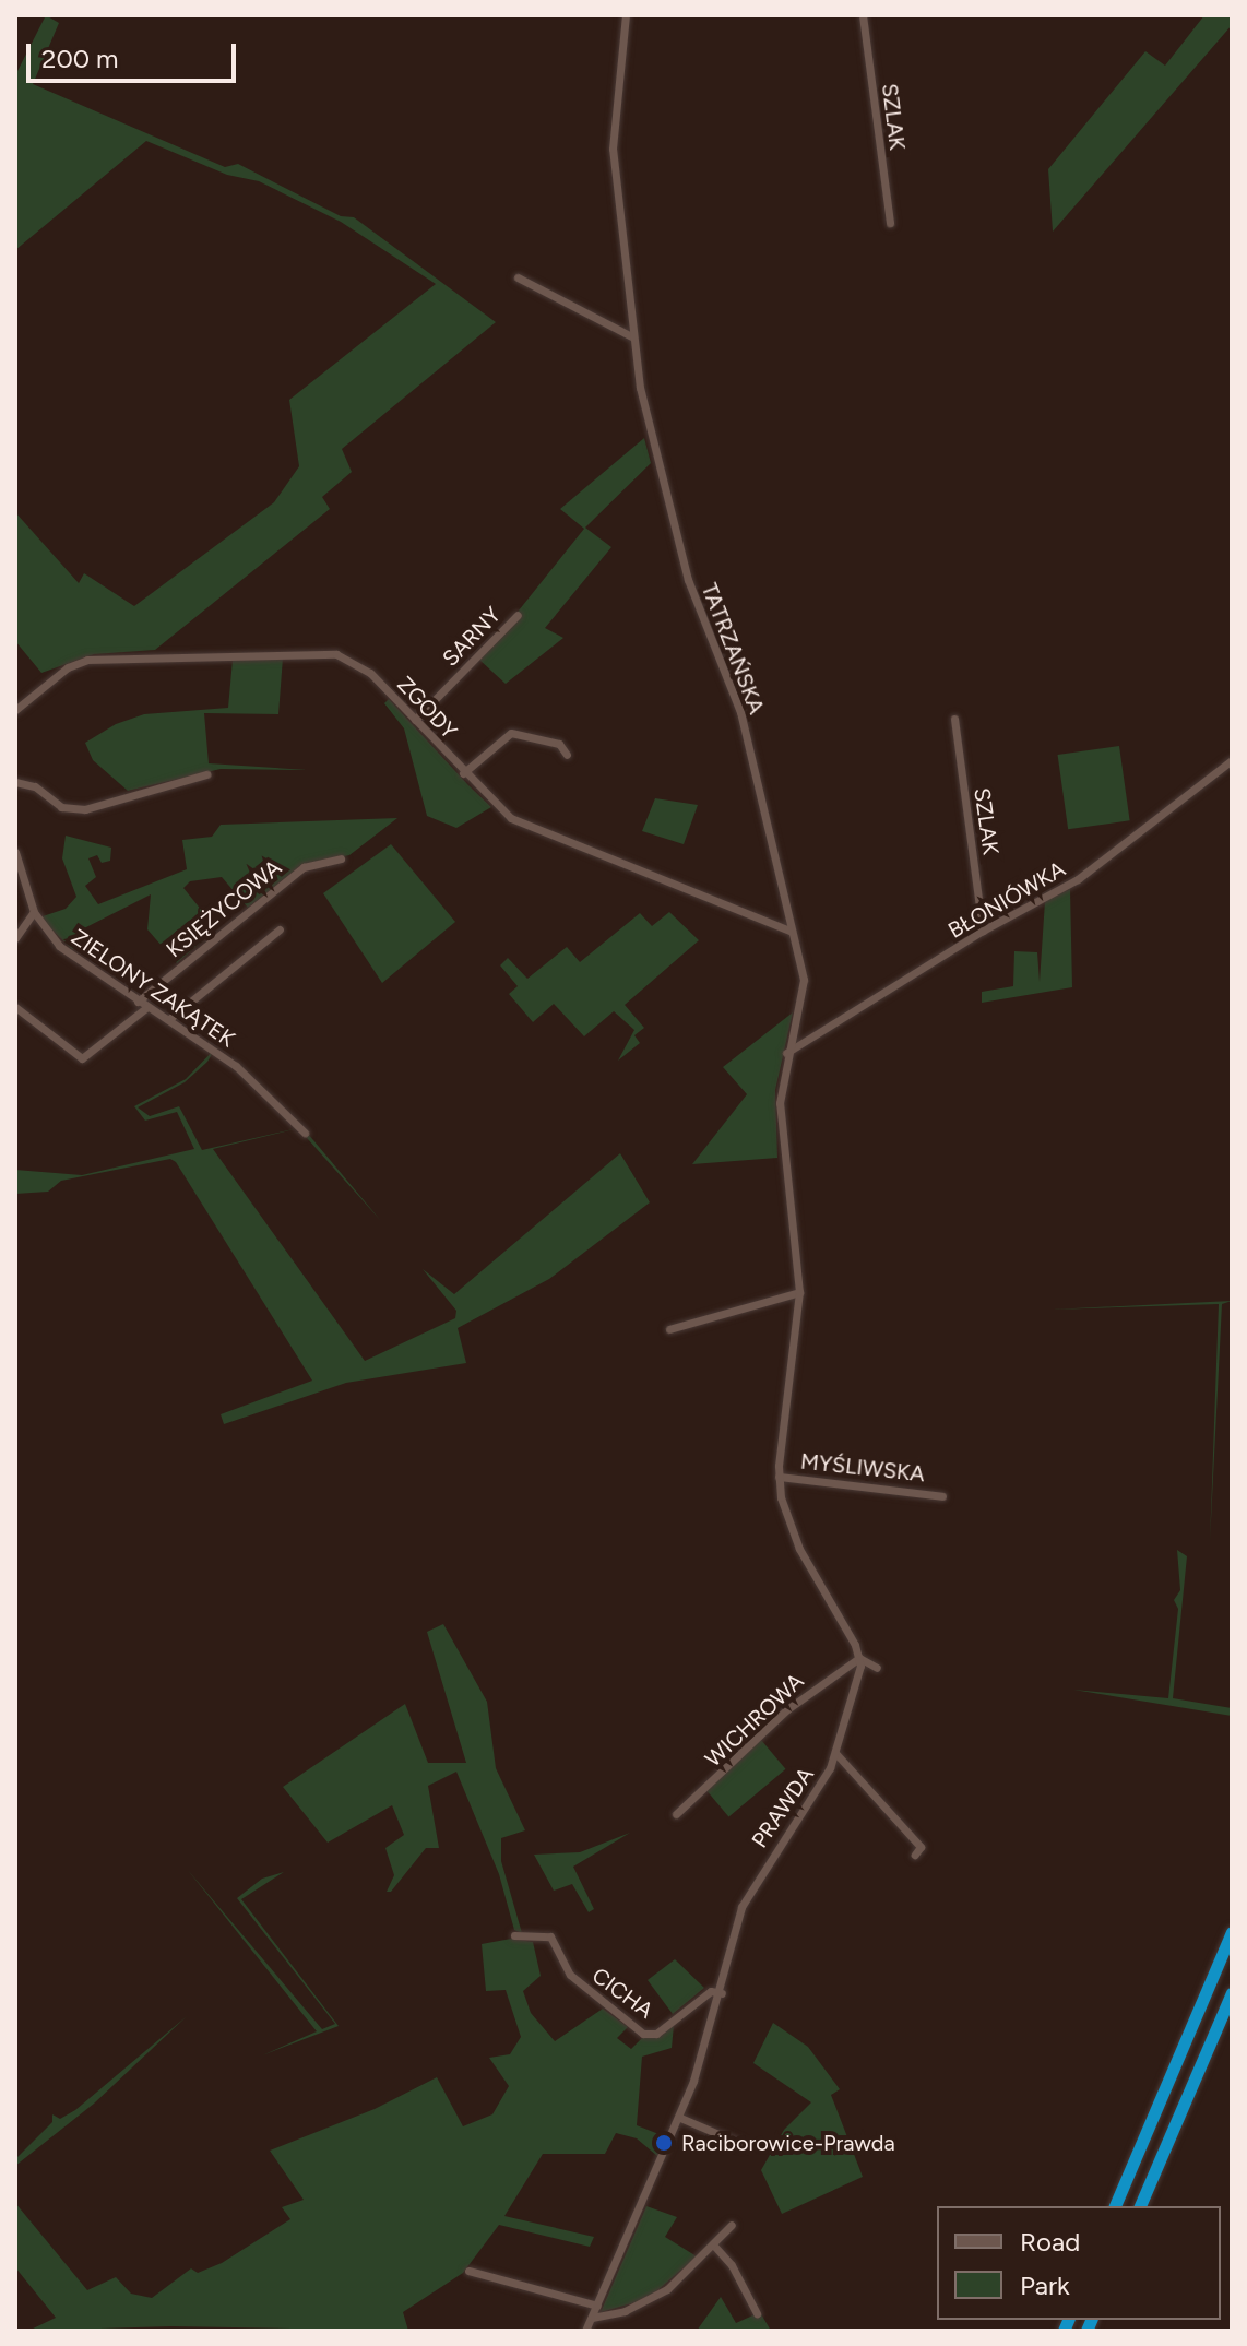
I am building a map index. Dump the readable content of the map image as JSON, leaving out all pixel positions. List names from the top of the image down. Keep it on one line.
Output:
{"streets":{"street":["SZLAK","SARNY","TATRZAŃSKA","ZGODY","BŁONIÓWKA","KSIĘŻYCOWA","ZIELONY ZAKĄTEK","MYŚLIWSKA","WICHROWA","PRAWDA","CICHA"]},"crossings":[["SZLAK","BŁONIÓWKA"],["SARNY","ZGODY"],["TATRZAŃSKA","ZGODY"],["TATRZAŃSKA","BŁONIÓWKA"],["KSIĘŻYCOWA","ZIELONY ZAKĄTEK"],["WICHROWA","PRAWDA"],["PRAWDA","CICHA"]],"places":["Raciborowice-Prawda"],"legend":["Road","Park"],"scale_bar":"200 m"}
